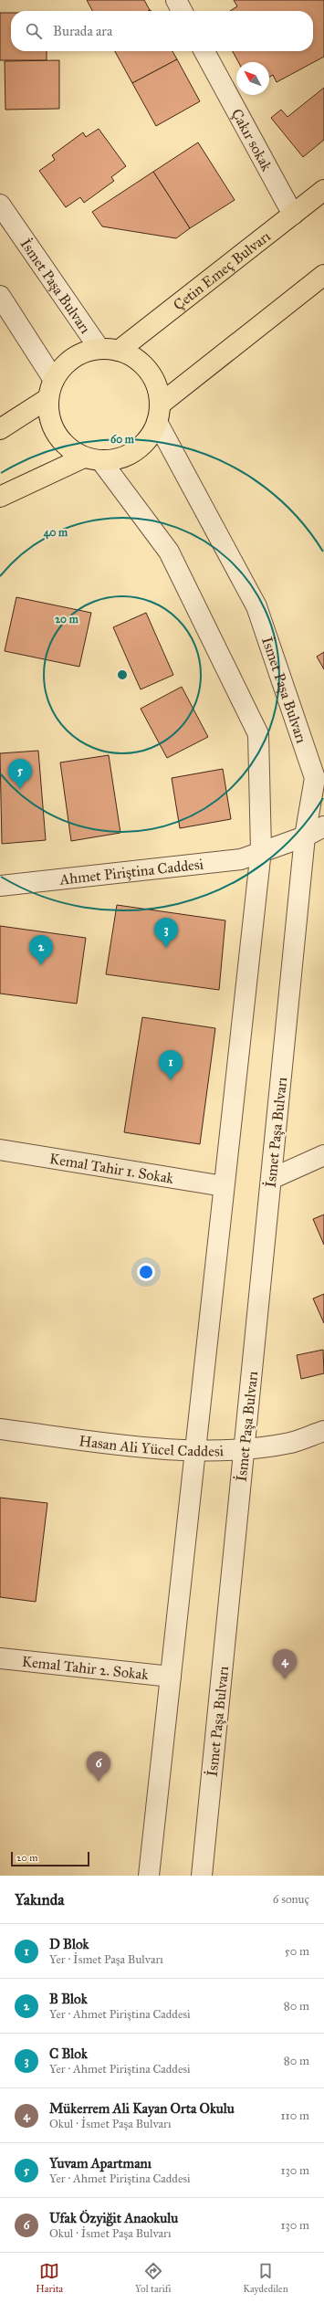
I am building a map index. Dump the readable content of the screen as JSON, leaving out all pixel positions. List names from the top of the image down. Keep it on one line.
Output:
{"streets":{"main road":["Çetin Emeç Bulvarı"],"street":["Çakır sokak","İsmet Paşa Bulvarı","Ahmet Piriştina Caddesi","Kemal Tahir 1. Sokak","Hasan Ali Yücel Caddesi","Kemal Tahir 2. Sokak"]},"crossings":[["Çakır sokak","Çetin Emeç Bulvarı"],["Çetin Emeç Bulvarı","İsmet Paşa Bulvarı"],["İsmet Paşa Bulvarı","Ahmet Piriştina Caddesi"],["İsmet Paşa Bulvarı","Hasan Ali Yücel Caddesi"]],"scale_bar":"20 m","north":"top left","page":{"search":"Burada ara","pins":["5","3","2","1","4","6"],"scale":"20 m","heading":["Yakında","6 sonuç"],"list":[{"mark":"1","name":"D Blok","note":"Yer · İsmet Paşa Bulvarı","value":"50 m"},{"mark":"2","name":"B Blok","note":"Yer · Ahmet Piriştina Caddesi","value":"80 m"},{"mark":"3","name":"C Blok","note":"Yer · Ahmet Piriştina Caddesi","value":"80 m"},{"mark":"4","name":"Mükerrem Ali Kayan Orta Okulu","note":"Okul · İsmet Paşa Bulvarı","value":"110 m"},{"mark":"5","name":"Yuvam Apartmanı","note":"Yer · Ahmet Piriştina Caddesi","value":"130 m"},{"mark":"6","name":"Ufak Özyiğit Anaokulu","note":"Okul · İsmet Paşa Bulvarı","value":"130 m"}],"nav":["Harita","Yol tarifi","Kaydedilen"]},"rings":["60 m","40 m","20 m"]}
